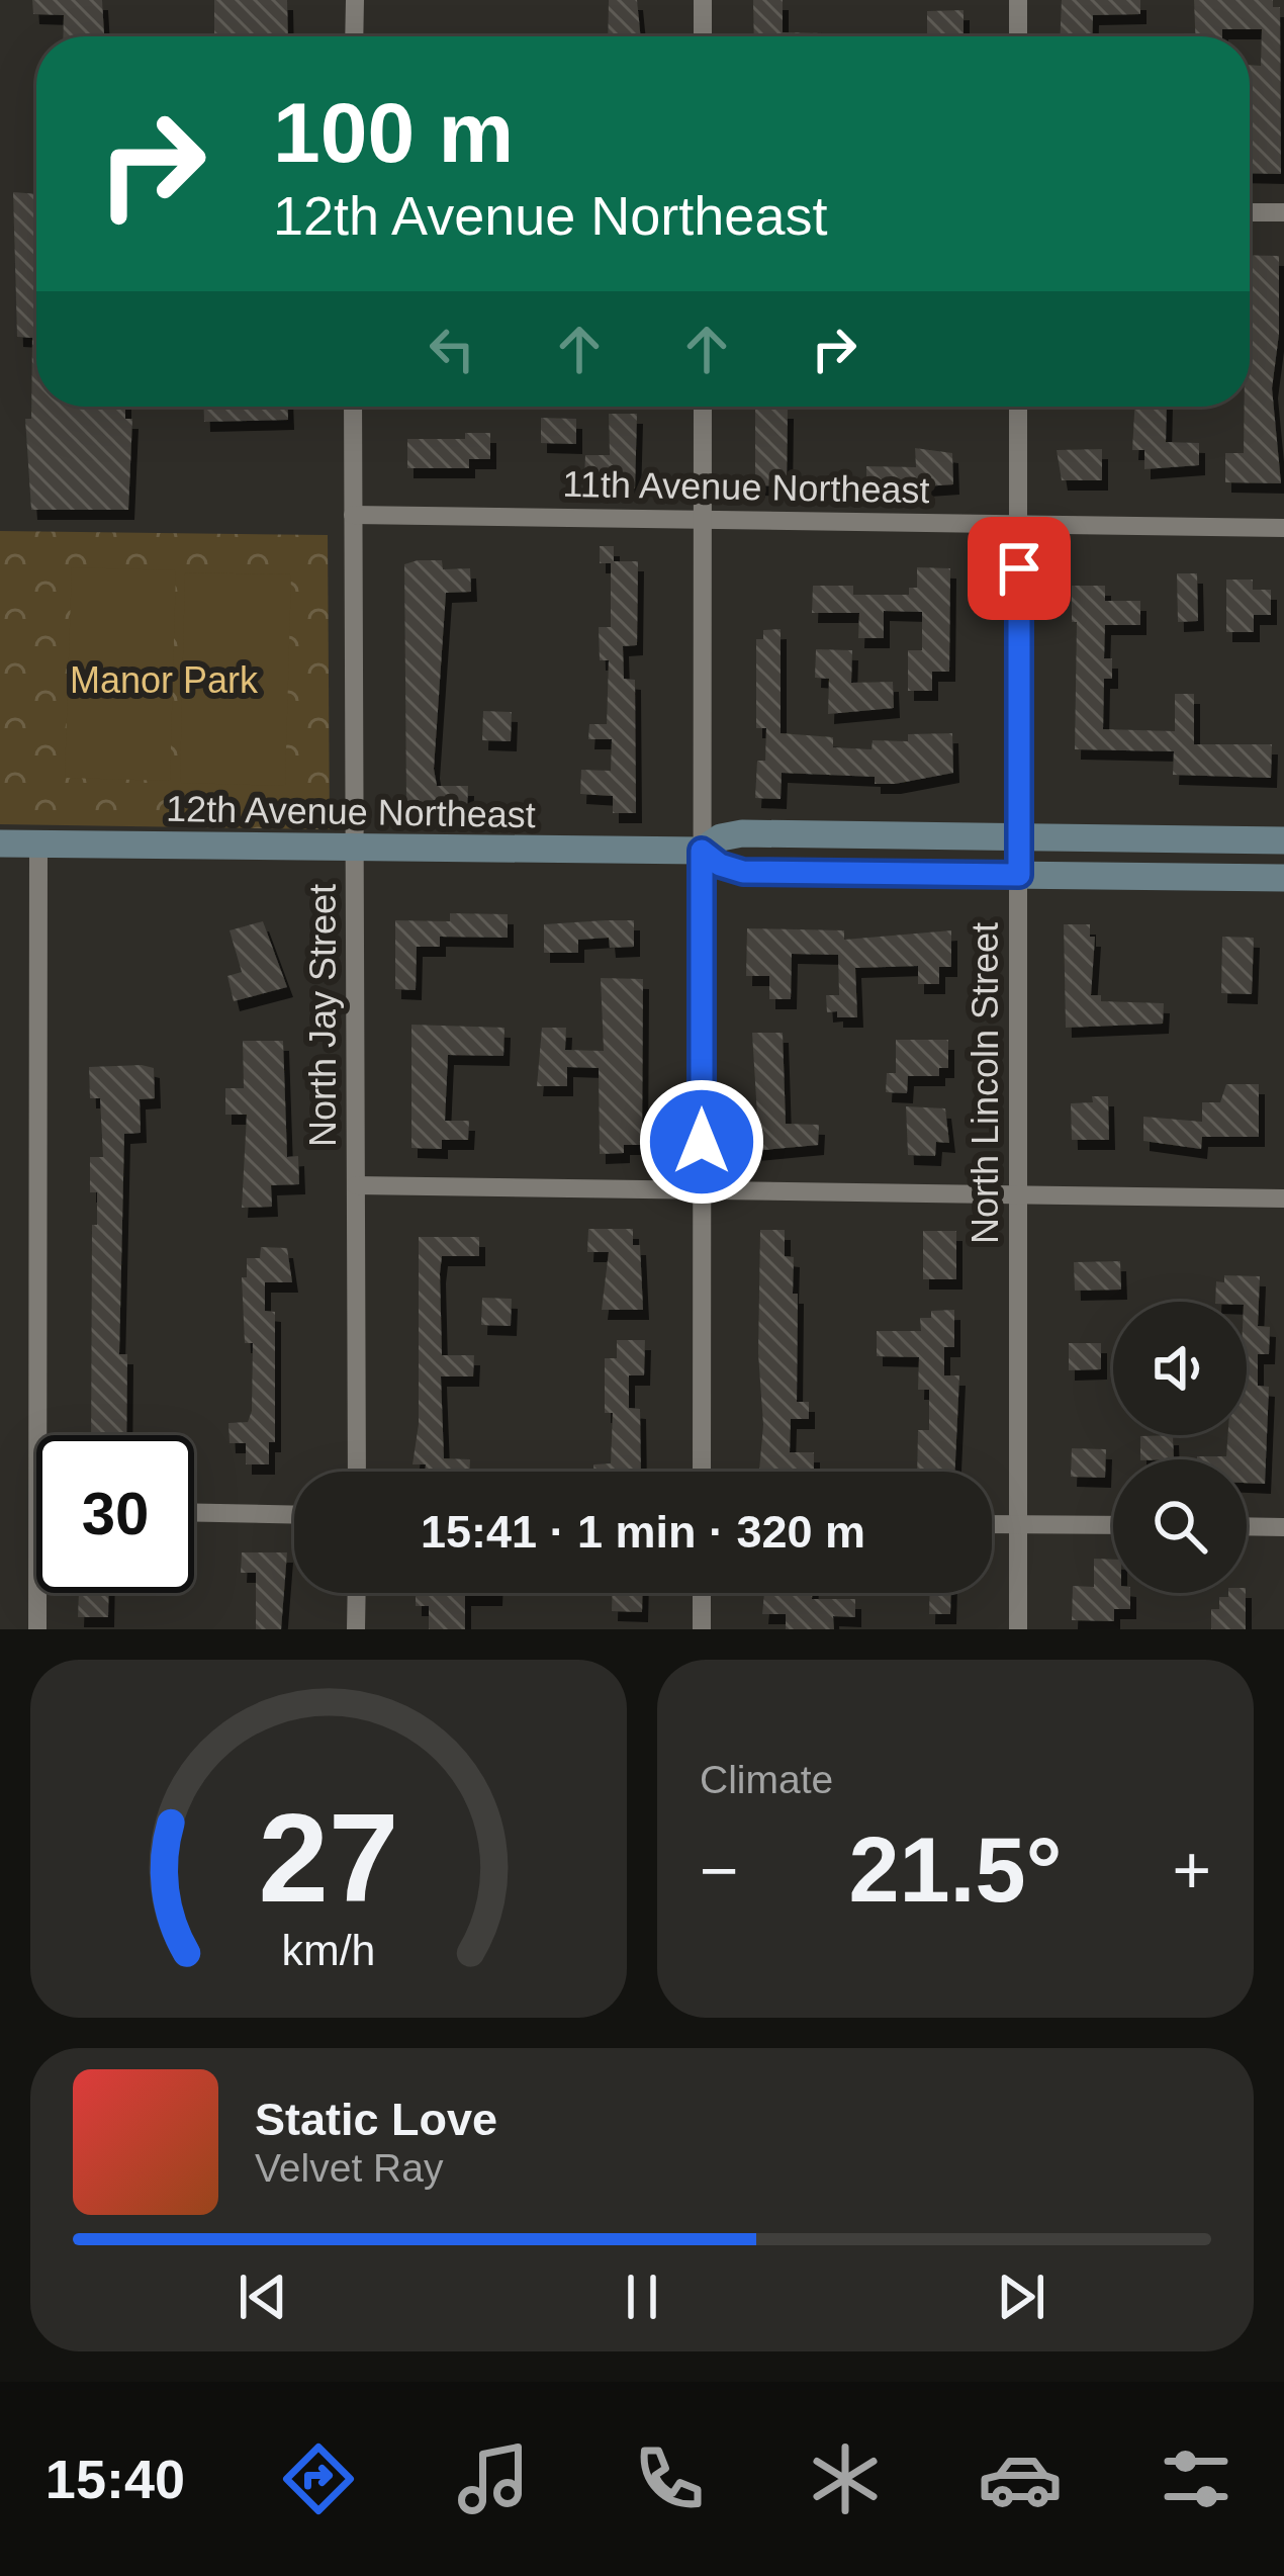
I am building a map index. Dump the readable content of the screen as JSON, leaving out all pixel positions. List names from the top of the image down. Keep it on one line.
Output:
{"streets":{"street":["11th Avenue Northeast","12th Avenue Northeast","North Jay Street","North Lincoln Street"]},"crossings":[["11th Avenue Northeast","North Jay Street"],["11th Avenue Northeast","North Lincoln Street"],["12th Avenue Northeast","North Jay Street"],["12th Avenue Northeast","North Lincoln Street"]],"parks":["Manor Park"],"page":{"turn":["100 m","12th Avenue Northeast"],"limit":"30","trip":"15:41 · 1 min · 320 m","tile":"Climate","heat":["−","21.5°","+"],"song":["Static Love","Velvet Ray"],"tabs":"15:40","gauge":["27","km/h"]}}
